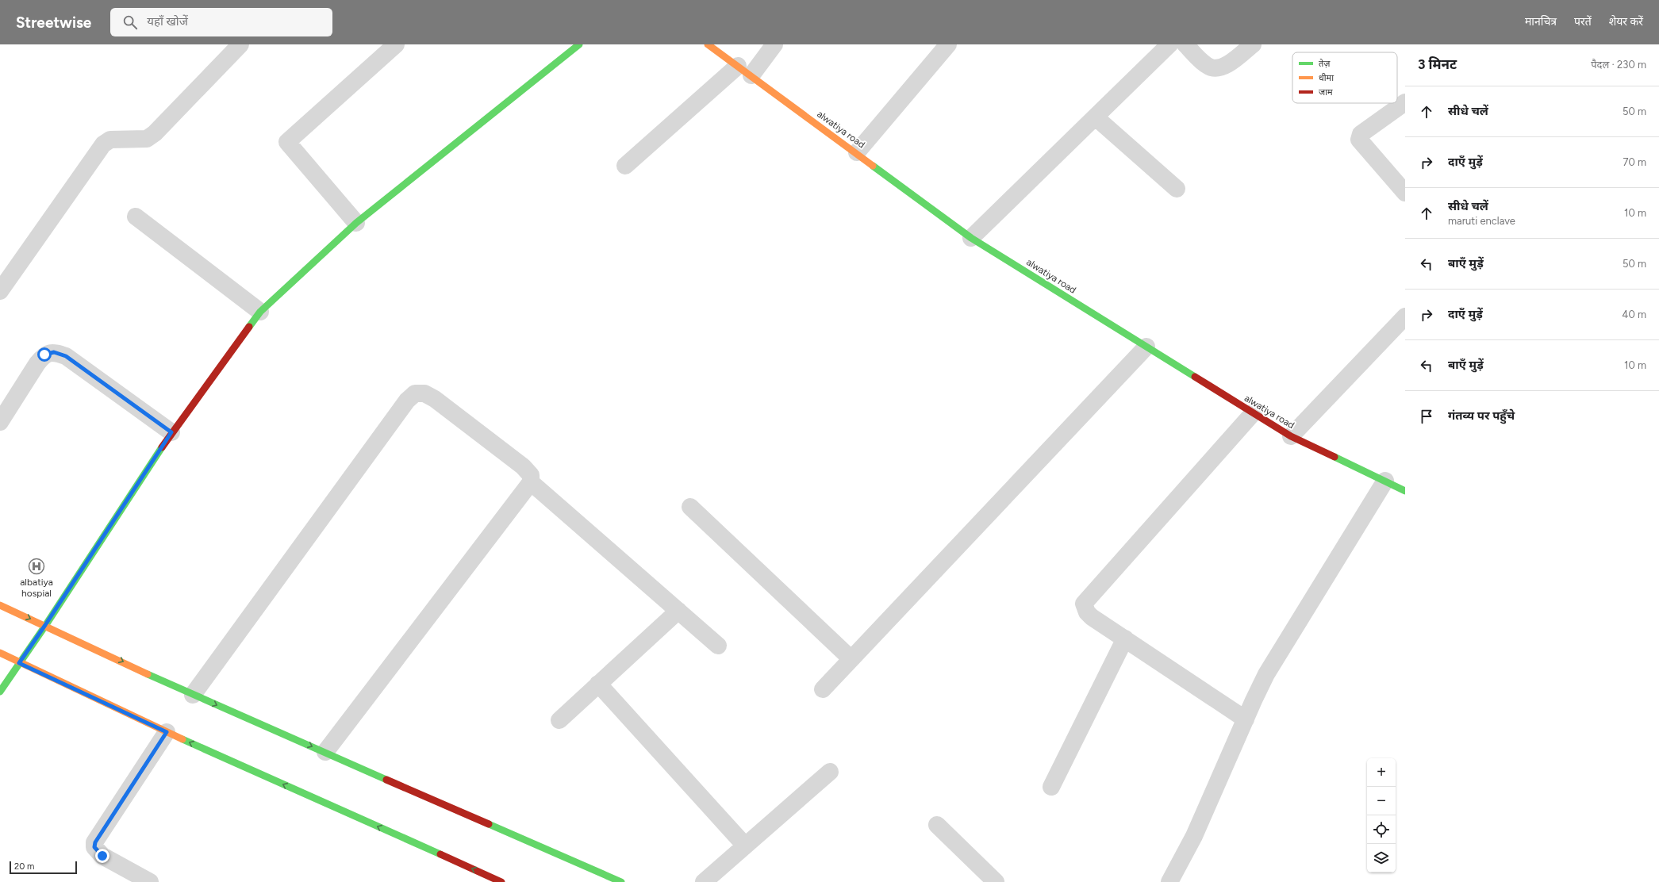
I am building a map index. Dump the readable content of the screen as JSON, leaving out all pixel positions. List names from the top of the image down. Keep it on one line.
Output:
{"streets":{"street":["alwatiya road"]},"places":{"hospital":["albatiya hospial"]},"legend":["तेज़","धीमा","जाम"],"scale_bar":"20 m","page":{"header":"Streetwise","search":"यहाँ खोजें","nav":["मानचित्र","परतें","शेयर करें"],"heading":["3 मिनट","पैदल · 230 m"],"list":[["सीधे चलें","50 m"],["दाएँ मुड़ें","70 m"],["सीधे चलें","maruti enclave","10 m"],["बाएँ मुड़ें","50 m"],["दाएँ मुड़ें","40 m"],["बाएँ मुड़ें","10 m"],"गंतव्य पर पहुँचे"],"map_buttons":["+","−"],"scale":"20 m"}}
